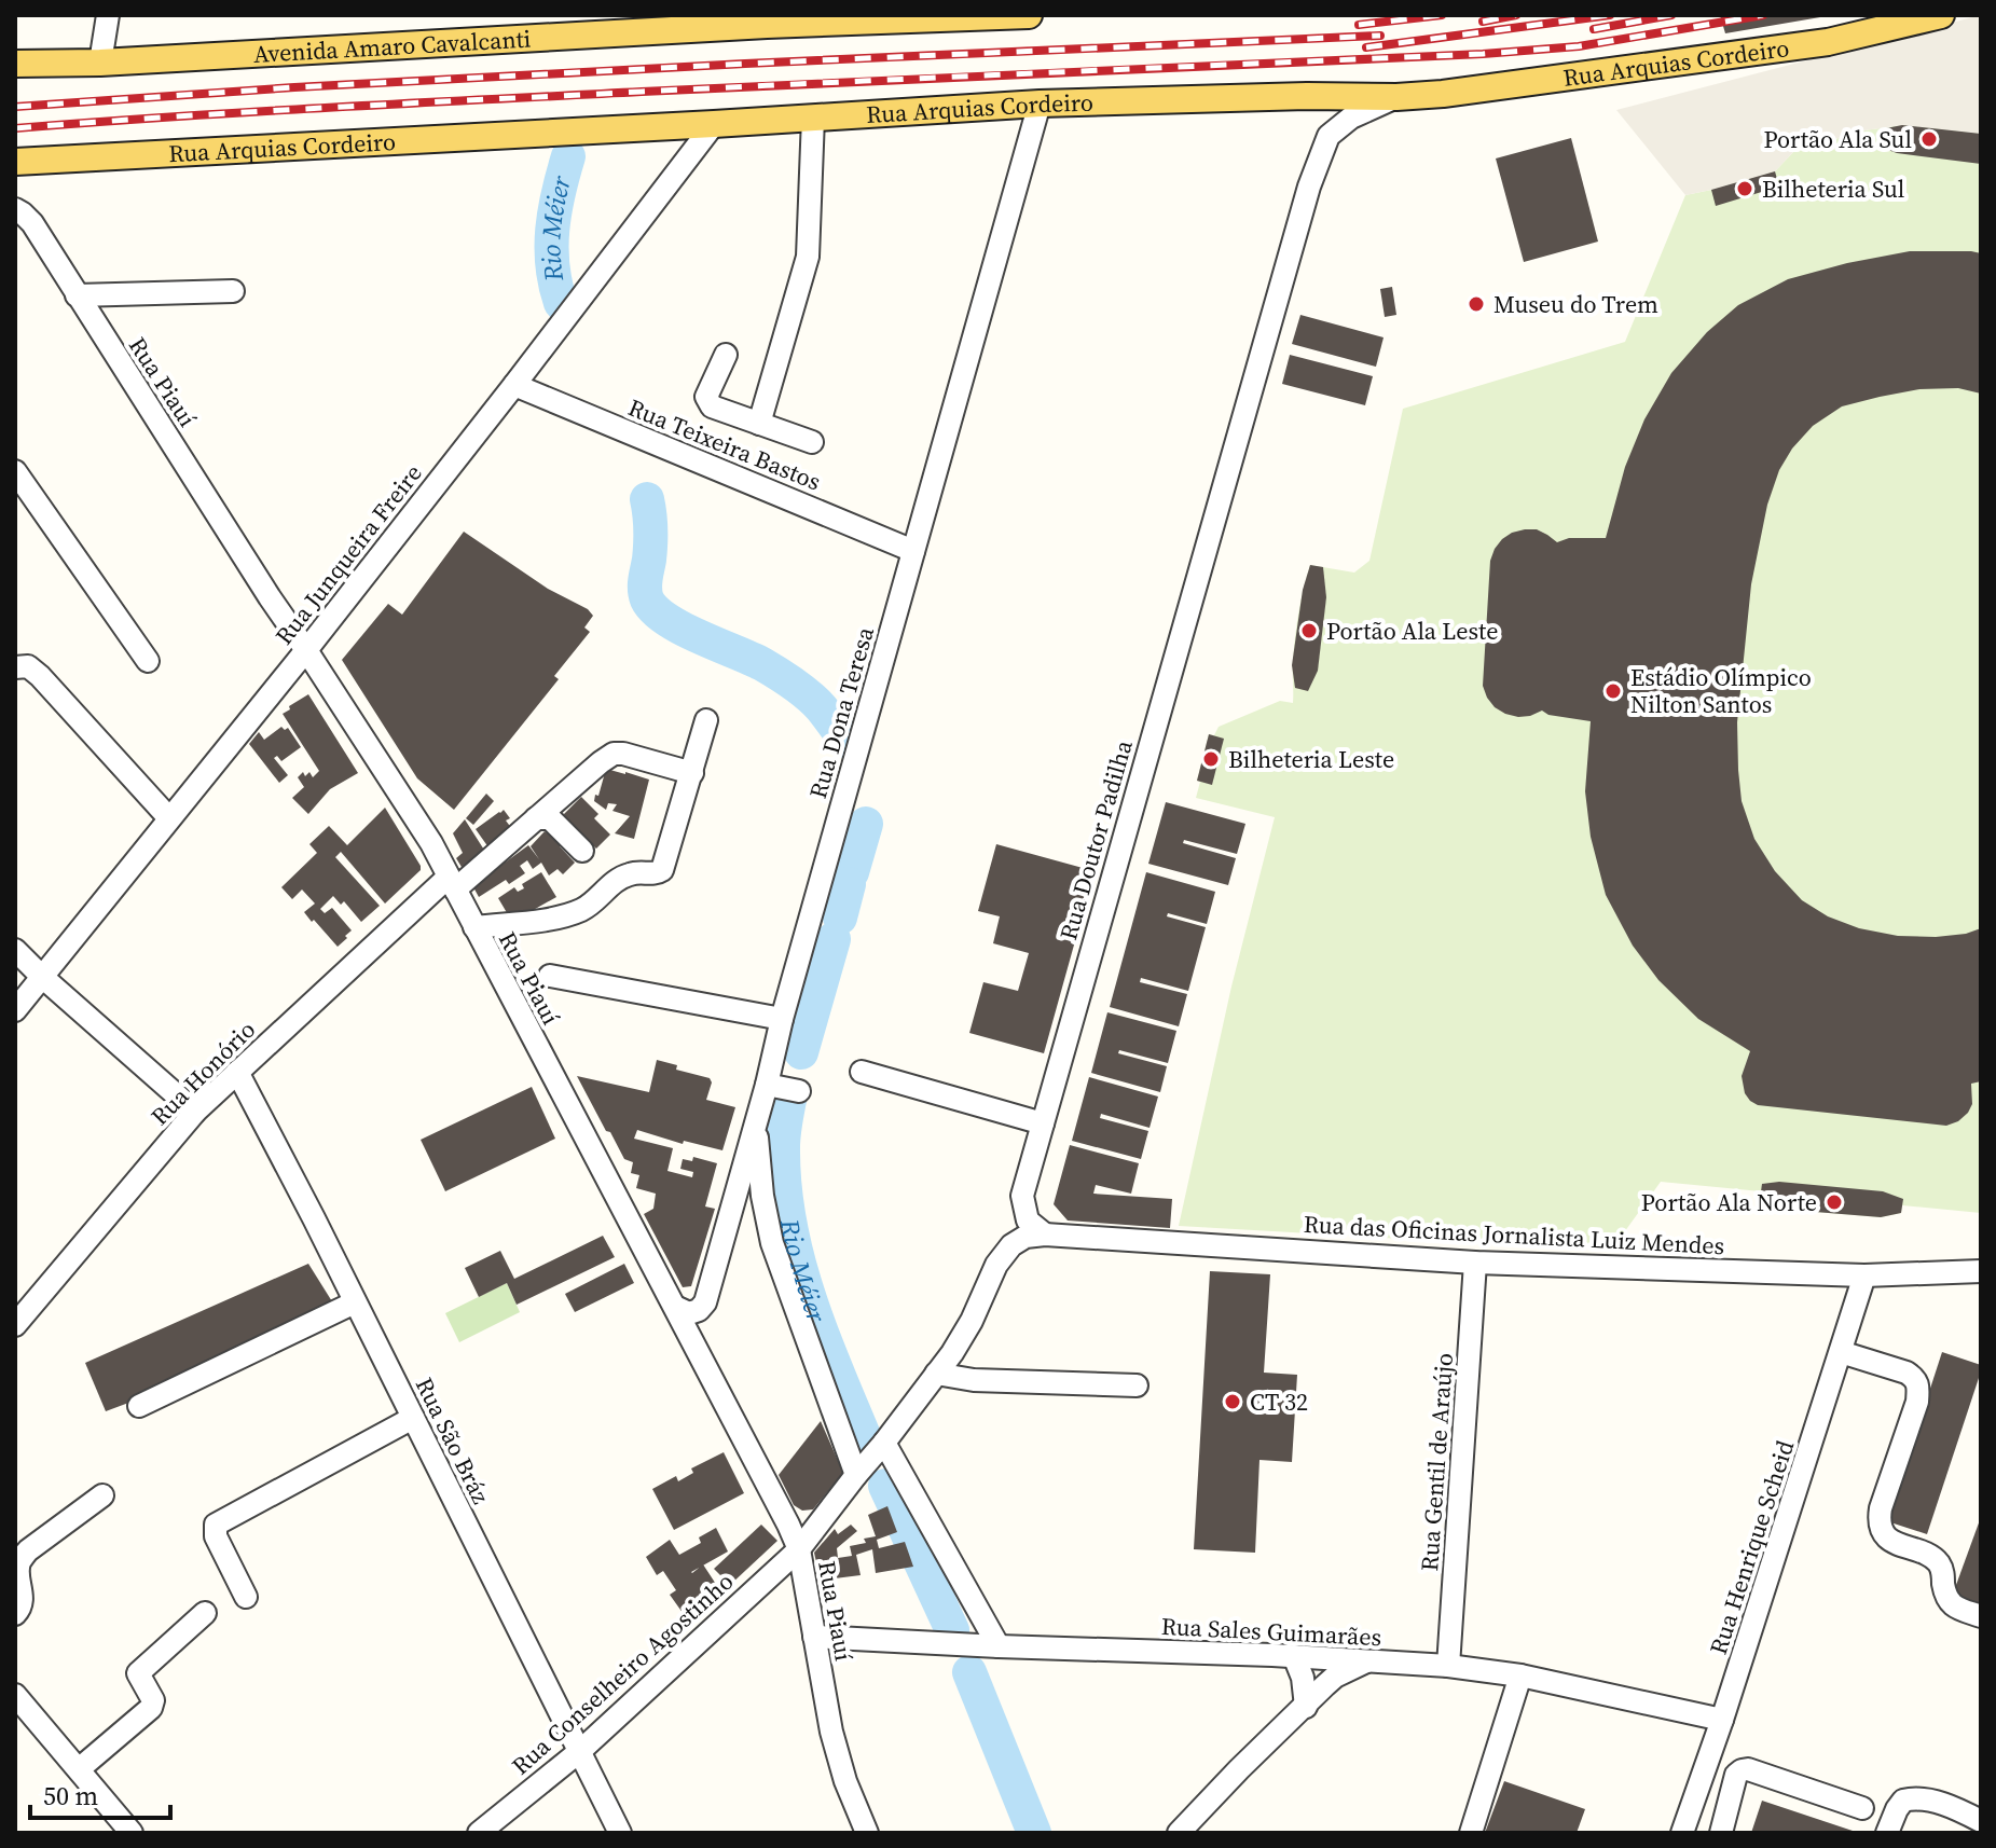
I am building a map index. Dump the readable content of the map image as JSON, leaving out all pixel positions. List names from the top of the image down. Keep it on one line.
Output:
{"streets":{"main road":["Avenida Amaro Cavalcanti","Rua Arquias Cordeiro"],"street":["Rua Piauí","Rua Teixeira Bastos","Rua Junqueira Freire","Rua Dona Teresa","Rua Doutor Padilha","Rua Honório","Rua das Oficinas Jornalista Luiz Mendes","Rua São Bráz","Rua Gentil de Araújo","Rua Henrique Scheid","Rua Sales Guimarães","Rua Conselheiro Agostinho"]},"crossings":[["Rua Arquias Cordeiro","Rua Junqueira Freire"],["Rua Arquias Cordeiro","Rua Dona Teresa"],["Rua Arquias Cordeiro","Rua Doutor Padilha"],["Rua Piauí","Rua Junqueira Freire"],["Rua Piauí","Rua Dona Teresa"],["Rua Piauí","Rua Honório"],["Rua Piauí","Rua Sales Guimarães"],["Rua Piauí","Rua Conselheiro Agostinho"],["Rua Teixeira Bastos","Rua Junqueira Freire"],["Rua Teixeira Bastos","Rua Dona Teresa"],["Rua Doutor Padilha","Rua das Oficinas Jornalista Luiz Mendes"],["Rua Honório","Rua São Bráz"],["Rua das Oficinas Jornalista Luiz Mendes","Rua Gentil de Araújo"],["Rua das Oficinas Jornalista Luiz Mendes","Rua Henrique Scheid"],["Rua São Bráz","Rua Conselheiro Agostinho"],["Rua Gentil de Araújo","Rua Sales Guimarães"],["Rua Henrique Scheid","Rua Sales Guimarães"]],"water":["Rio Méier"],"places":["Portão Ala Sul","Bilheteria Sul","Museu do Trem","Portão Ala Leste","Estádio Olímpico Nilton Santos","Bilheteria Leste","Portão Ala Norte","CT 32"],"scale_bar":"50 m"}
